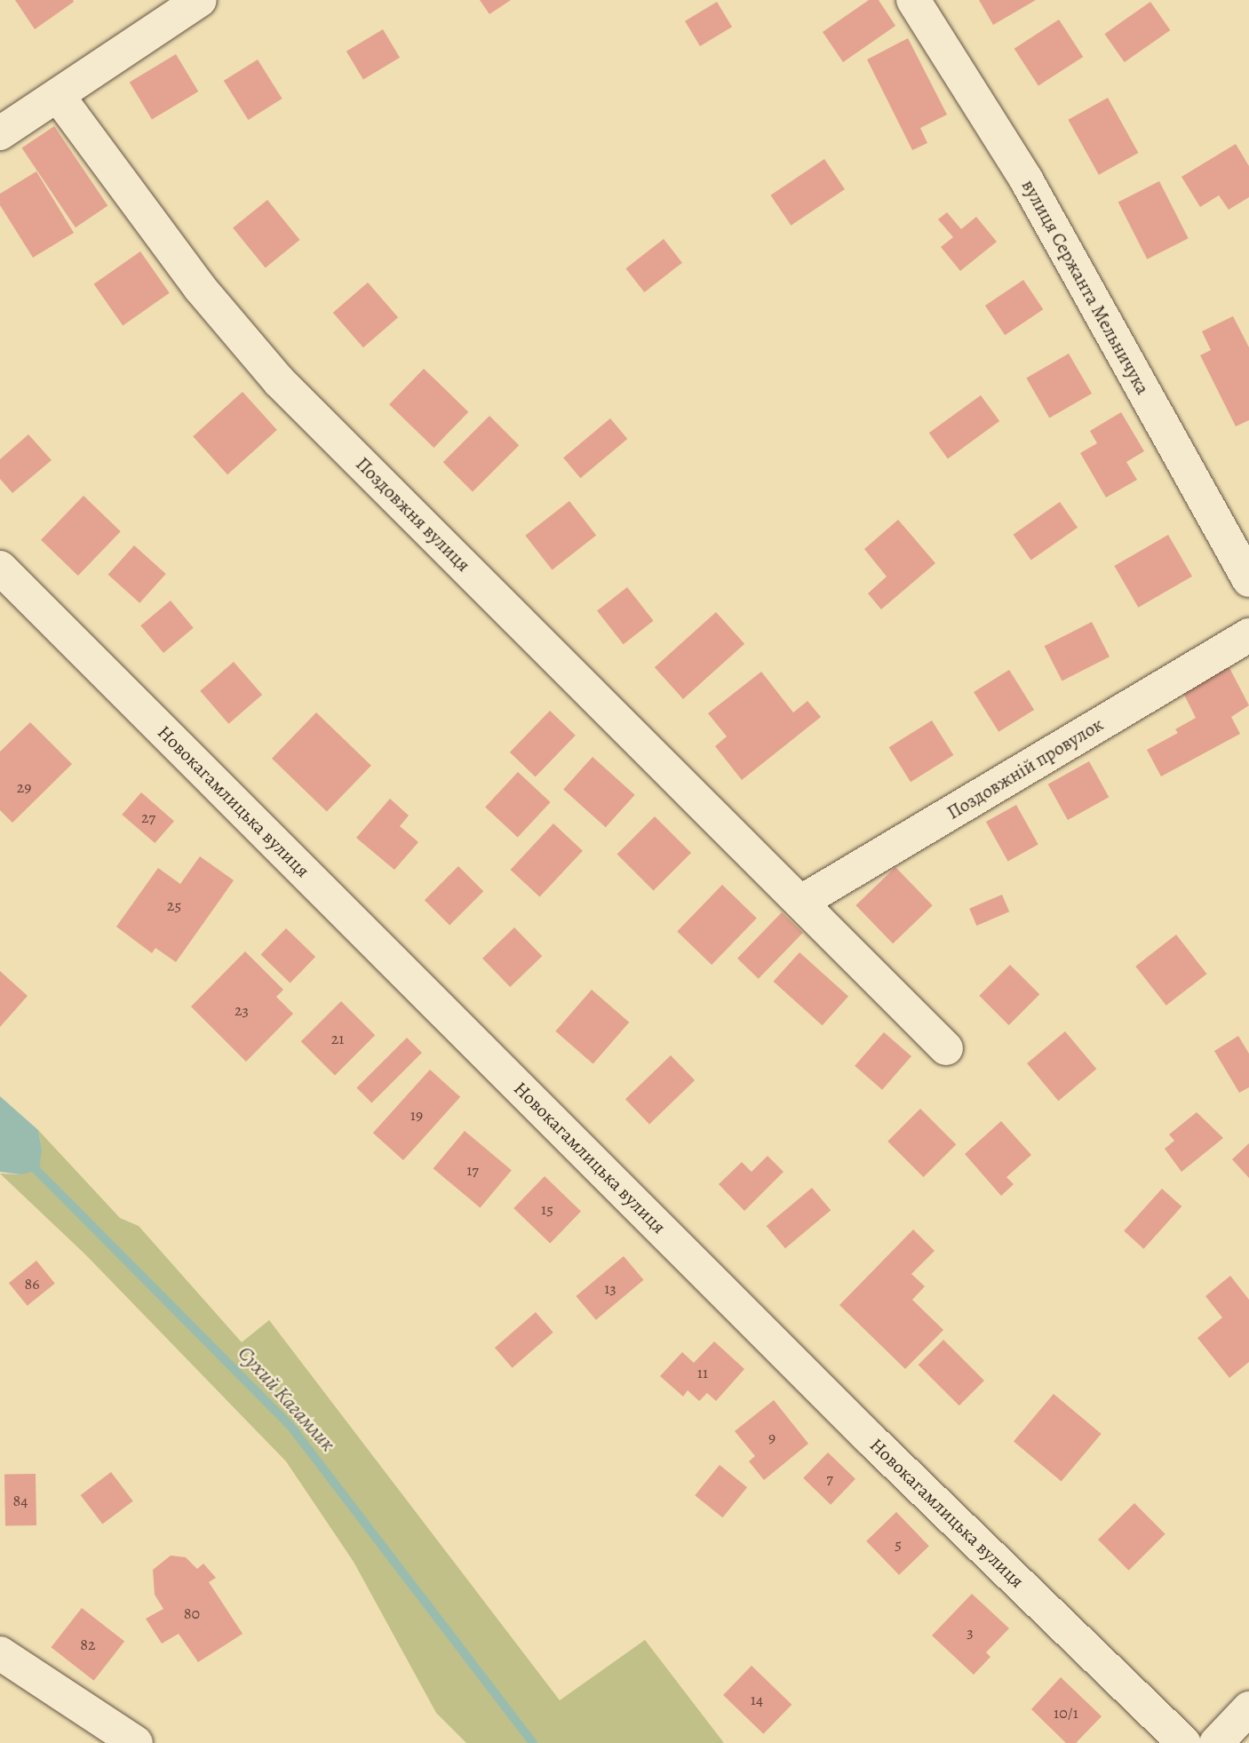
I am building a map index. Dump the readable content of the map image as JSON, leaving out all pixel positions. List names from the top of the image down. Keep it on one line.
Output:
{"streets":{"street":["вулиця Сержанта Мельничука","Поздовжня вулиця","Поздовжній провулок","Новокагамлицька вулиця"]},"crossings":[["Поздовжня вулиця","Поздовжній провулок"]],"water":["Сухий Кагамлик"],"house_numbers":["29","27","25","23","21","19","17","15","86","13","11","9","7","84","5","80","3","82","14","10/1"]}
